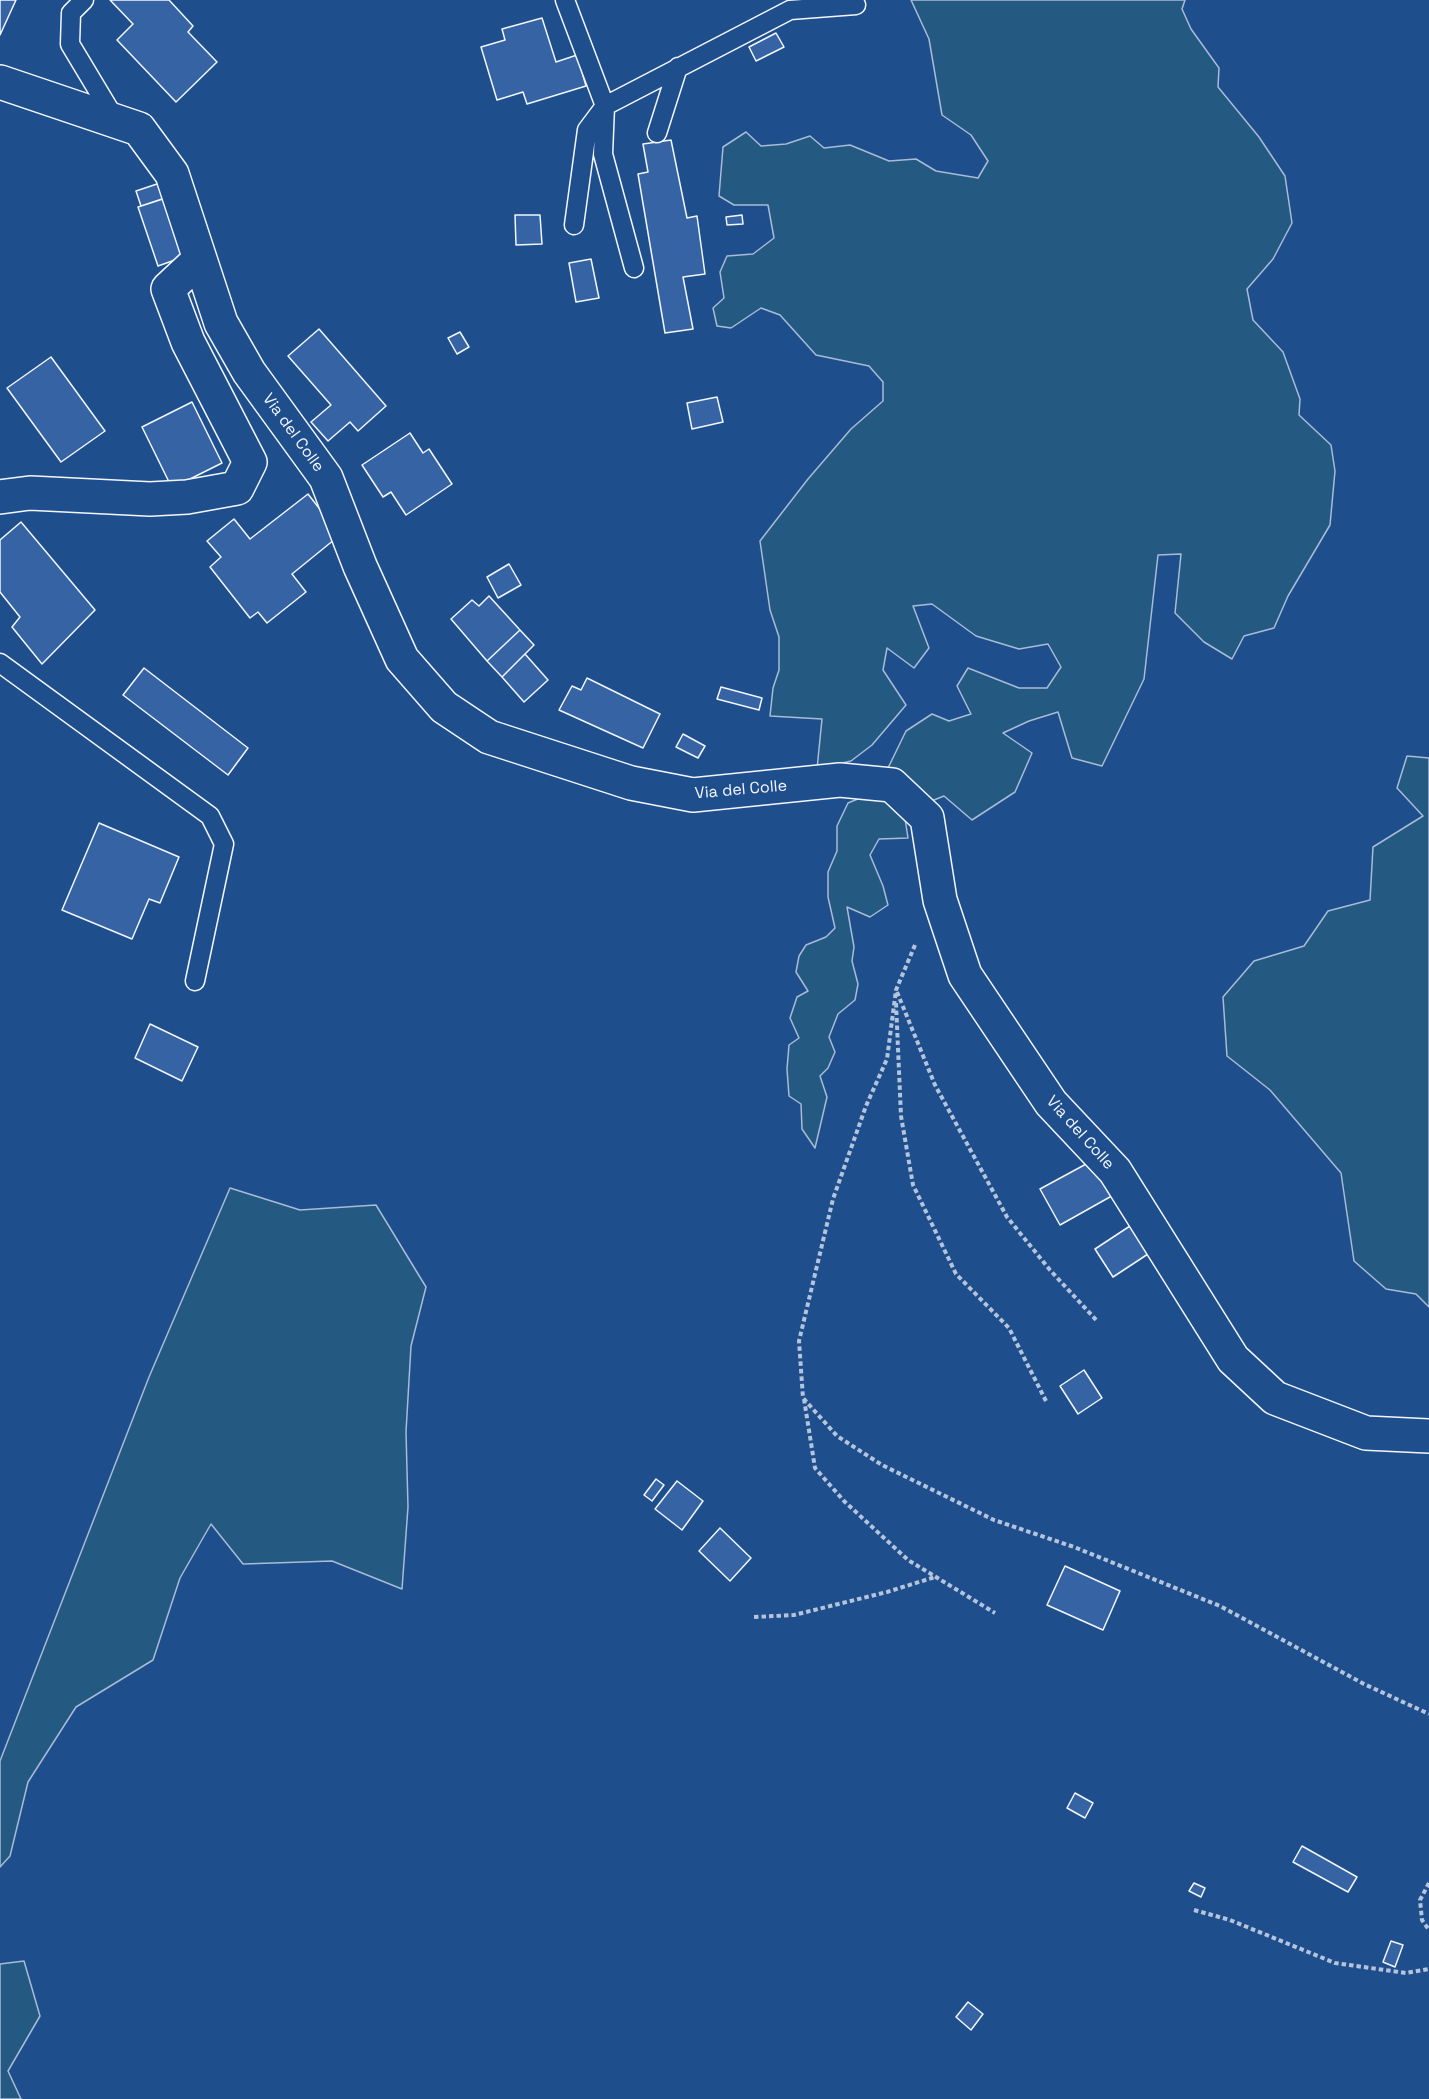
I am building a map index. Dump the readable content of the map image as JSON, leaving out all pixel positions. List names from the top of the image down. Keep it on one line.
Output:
{"streets":{"street":["Via del Colle"]}}
